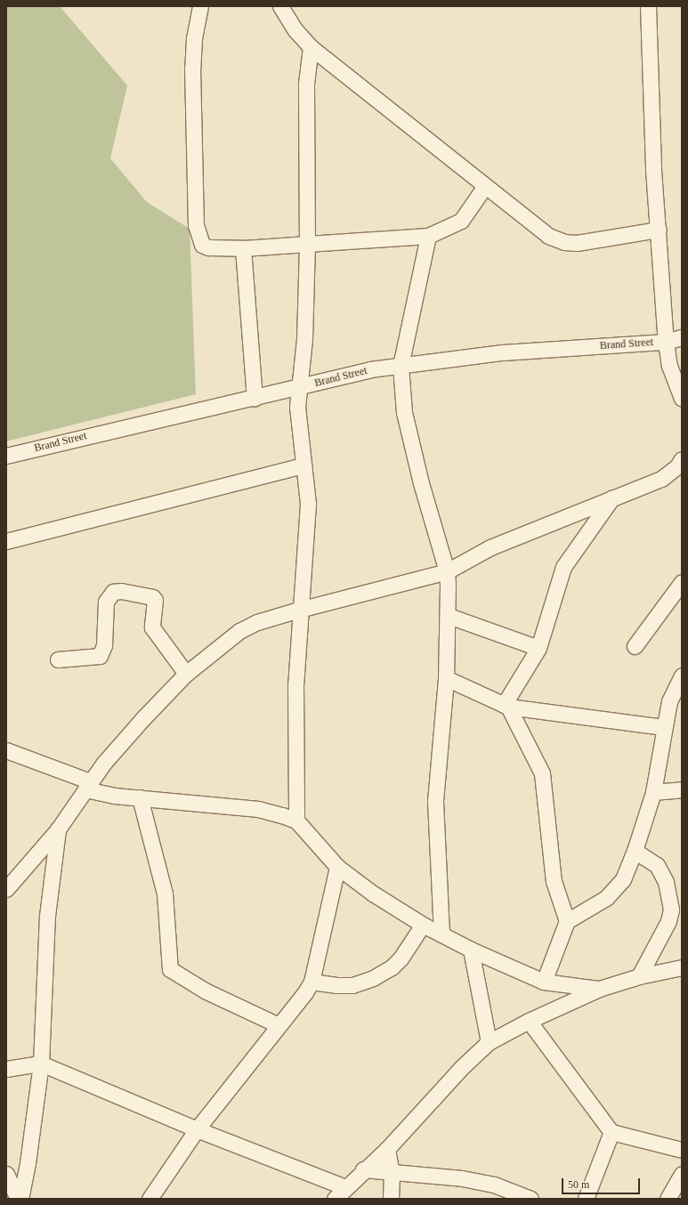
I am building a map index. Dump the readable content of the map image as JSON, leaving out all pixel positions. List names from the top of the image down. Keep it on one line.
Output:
{"streets":{"street":["Brand Street"]},"scale_bar":"50 m"}
